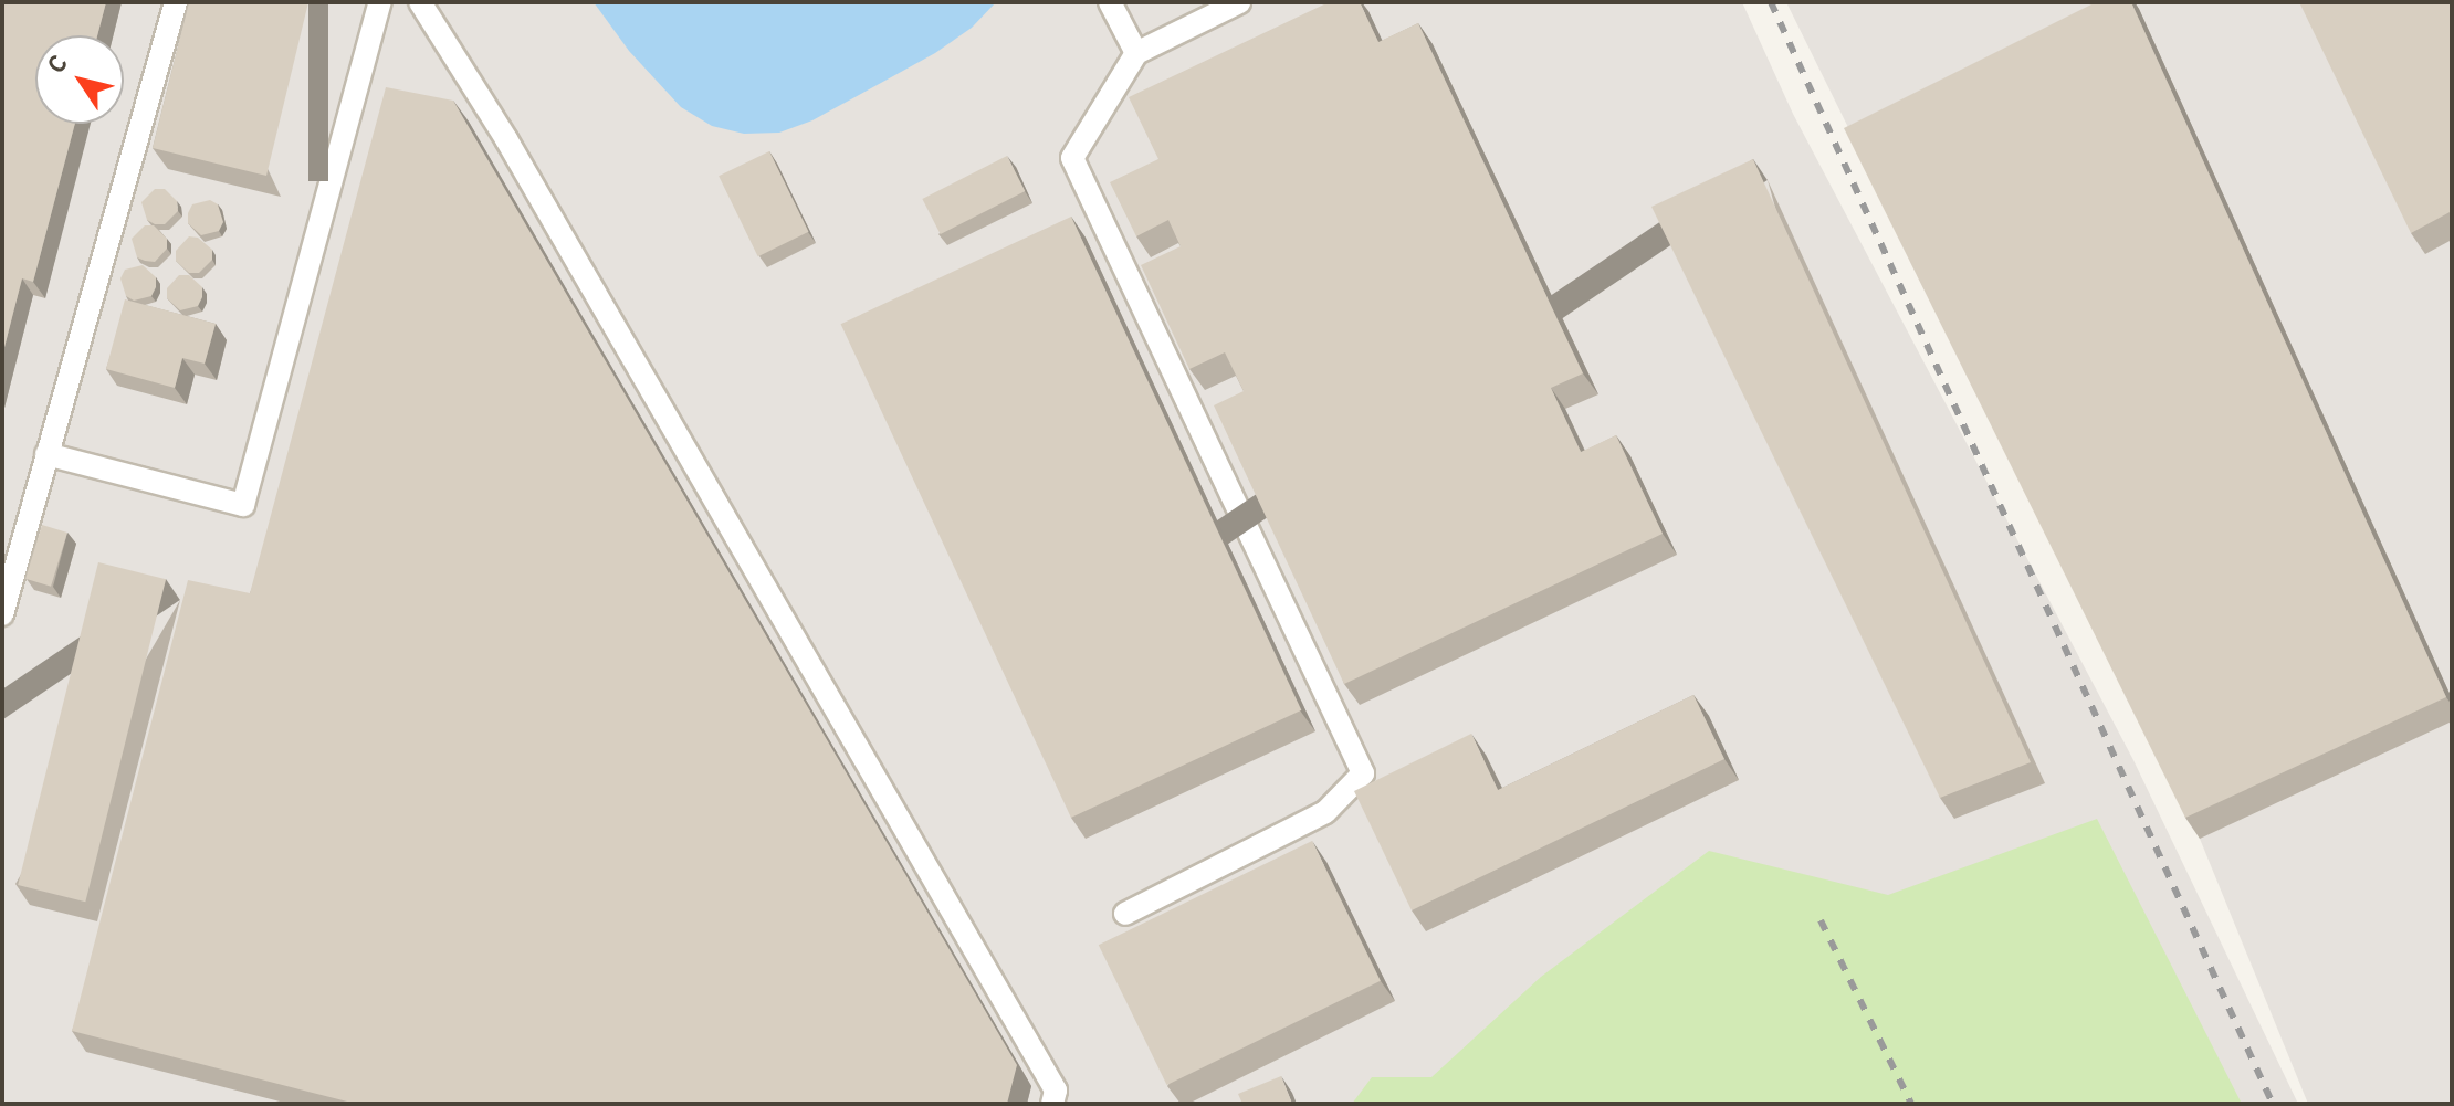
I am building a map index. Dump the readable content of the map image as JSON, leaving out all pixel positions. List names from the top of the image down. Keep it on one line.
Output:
{"north":"top left"}
